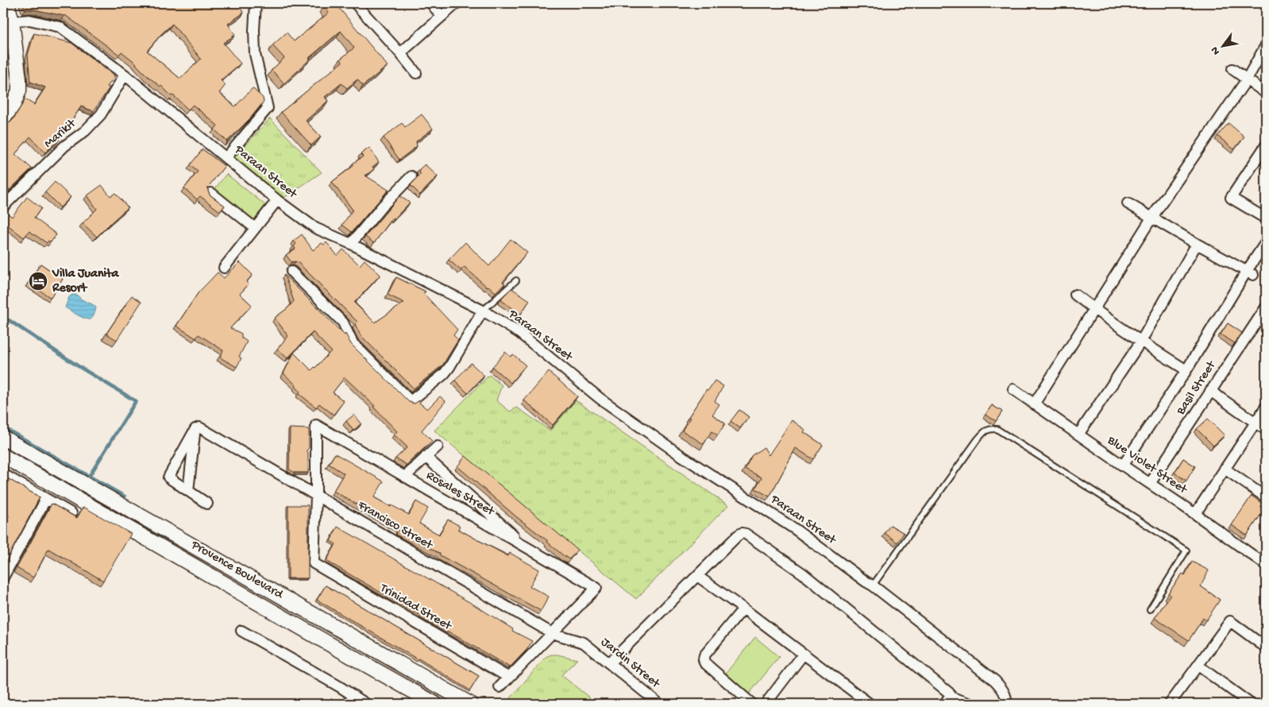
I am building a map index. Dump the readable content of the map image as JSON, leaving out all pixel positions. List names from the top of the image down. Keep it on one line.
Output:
{"streets":{"street":["Marikit","Paraan Street","Basil Street","Blue Violet Street","Rosales Street","Francisco Street","Provence Boulevard","Trinidad Street","Jardin Street"]},"crossings":[["Marikit","Paraan Street"],["Basil Street","Blue Violet Street"],["Rosales Street","Francisco Street"],["Rosales Street","Trinidad Street"],["Francisco Street","Trinidad Street"],["Francisco Street","Jardin Street"]],"places":{"hotel":["Villa Juanita Resort"]},"north":"bottom left"}
